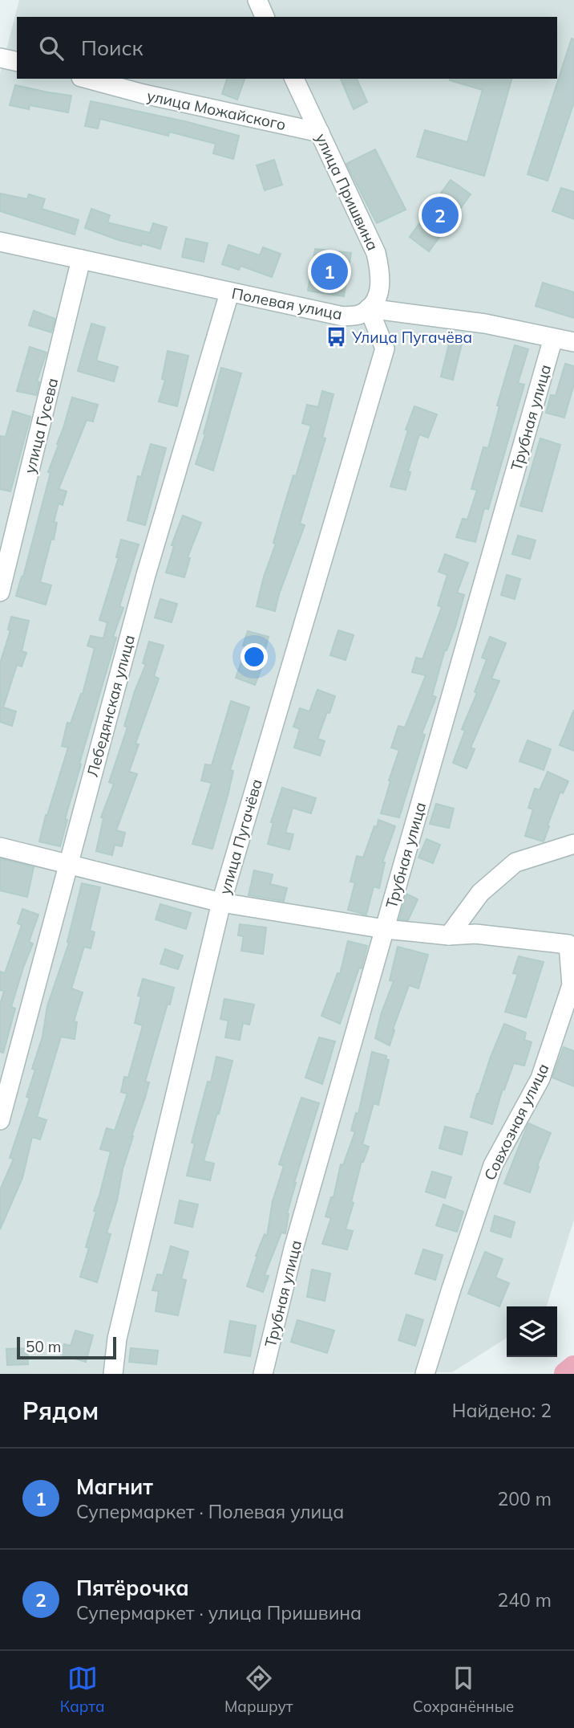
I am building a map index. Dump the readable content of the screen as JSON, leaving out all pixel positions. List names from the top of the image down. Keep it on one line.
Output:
{"streets":{"street":["улица Можайского","улица Пришвина","Полевая улица","Трубная улица","улица Гусева","Лебедянская улица","улица Пугачёва","Совхозная улица"]},"crossings":[["улица Можайского","улица Пришвина"],["улица Пришвина","Полевая улица"],["улица Пришвина","улица Пугачёва"],["Полевая улица","Трубная улица"],["Полевая улица","улица Гусева"],["Полевая улица","Лебедянская улица"],["Полевая улица","улица Пугачёва"]],"places":{"bus stop":["Улица Пугачёва"]},"scale_bar":"50 m","page":{"search":"Поиск","pins":["2","1"],"scale":"50 m","heading":["Рядом","Найдено: 2"],"list":[{"mark":"1","name":"Магнит","note":"Супермаркет · Полевая улица","value":"200 m"},{"mark":"2","name":"Пятёрочка","note":"Супермаркет · улица Пришвина","value":"240 m"}],"nav":["Карта","Маршрут","Сохранённые"]}}
